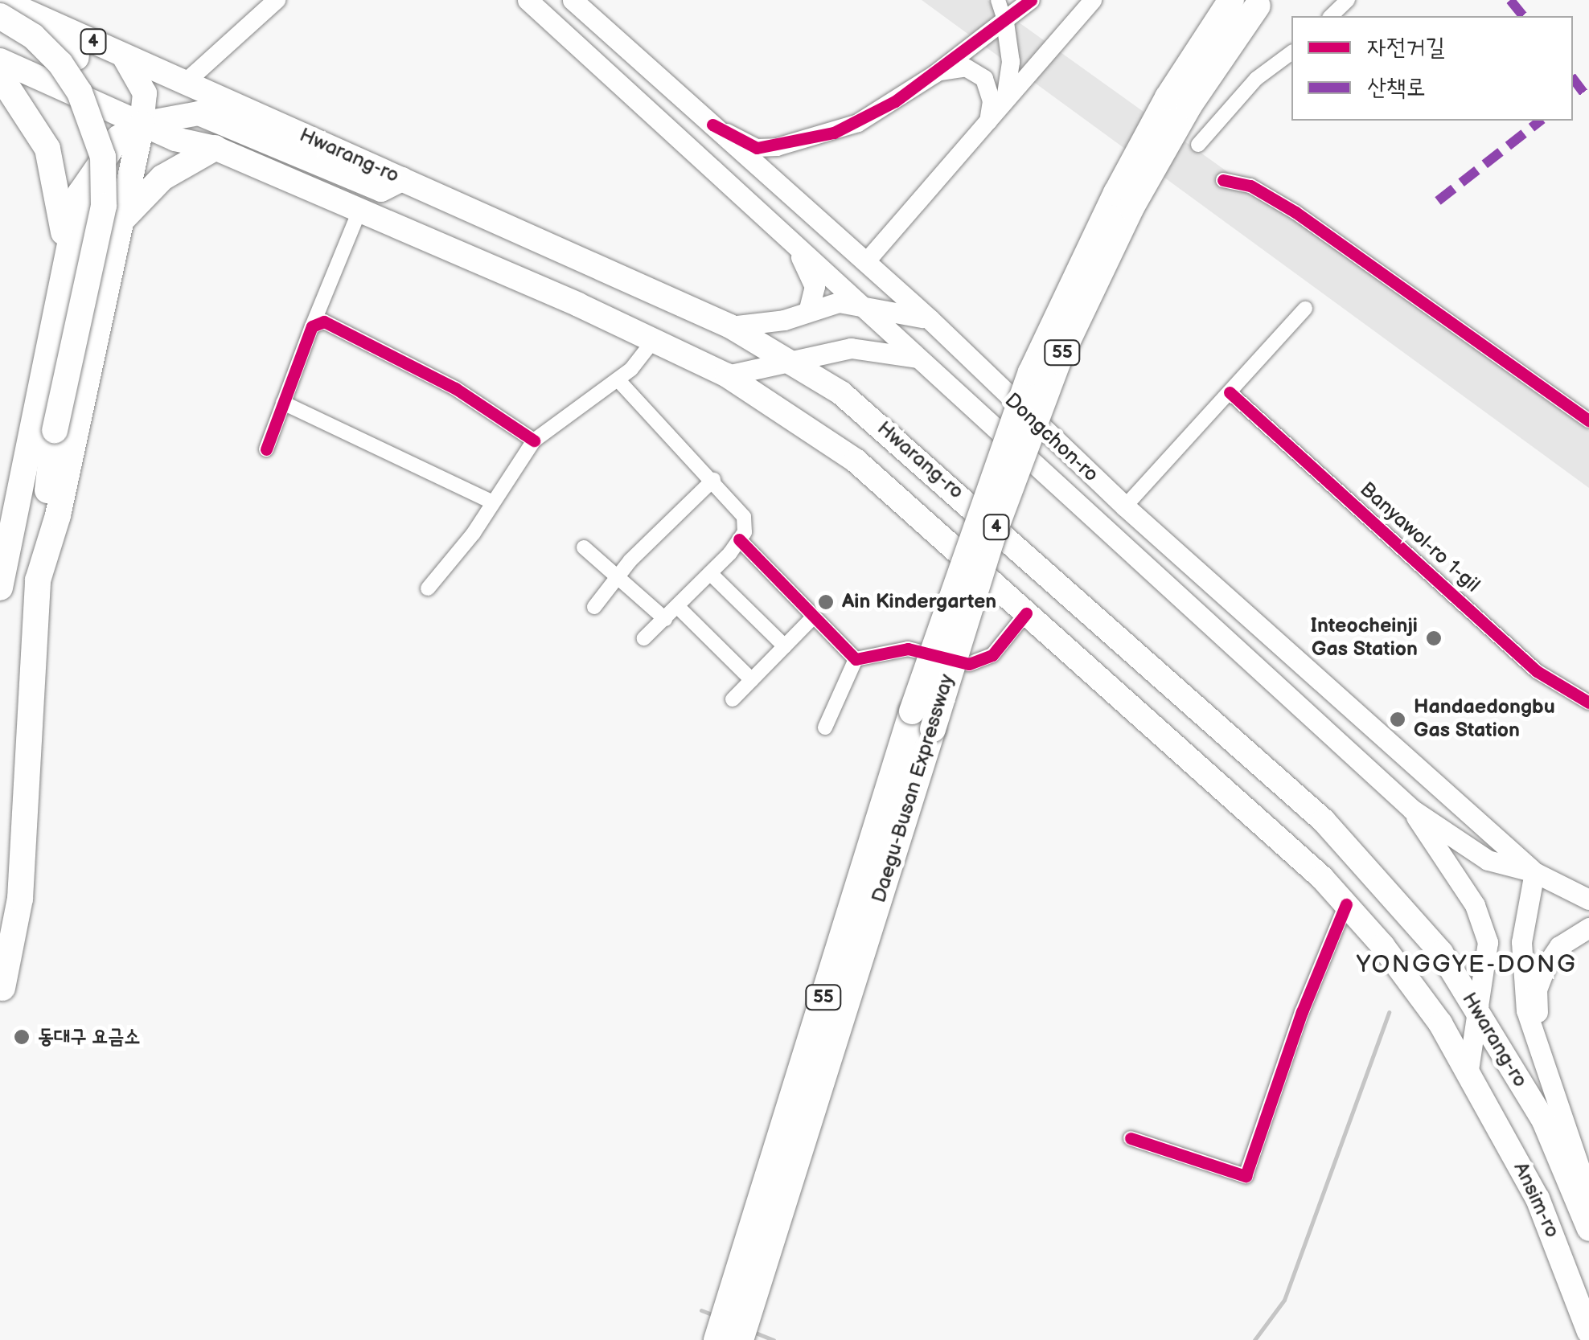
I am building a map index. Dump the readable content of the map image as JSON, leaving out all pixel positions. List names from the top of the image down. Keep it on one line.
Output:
{"streets":{"highway":["55","Daegu-Busan Expressway"],"main road":["4","Hwarang-ro","Dongchon-ro","Ansim-ro"],"street":["Banyawol-ro 1-gil"]},"crossings":[["Hwarang-ro","Ansim-ro"]],"districts":["YONGGYE-DONG"],"places":["Ain Kindergarten","Inteocheinji Gas Station","Handaedongbu Gas Station","동대구 요금소"],"legend":["자전거길","산책로"]}
